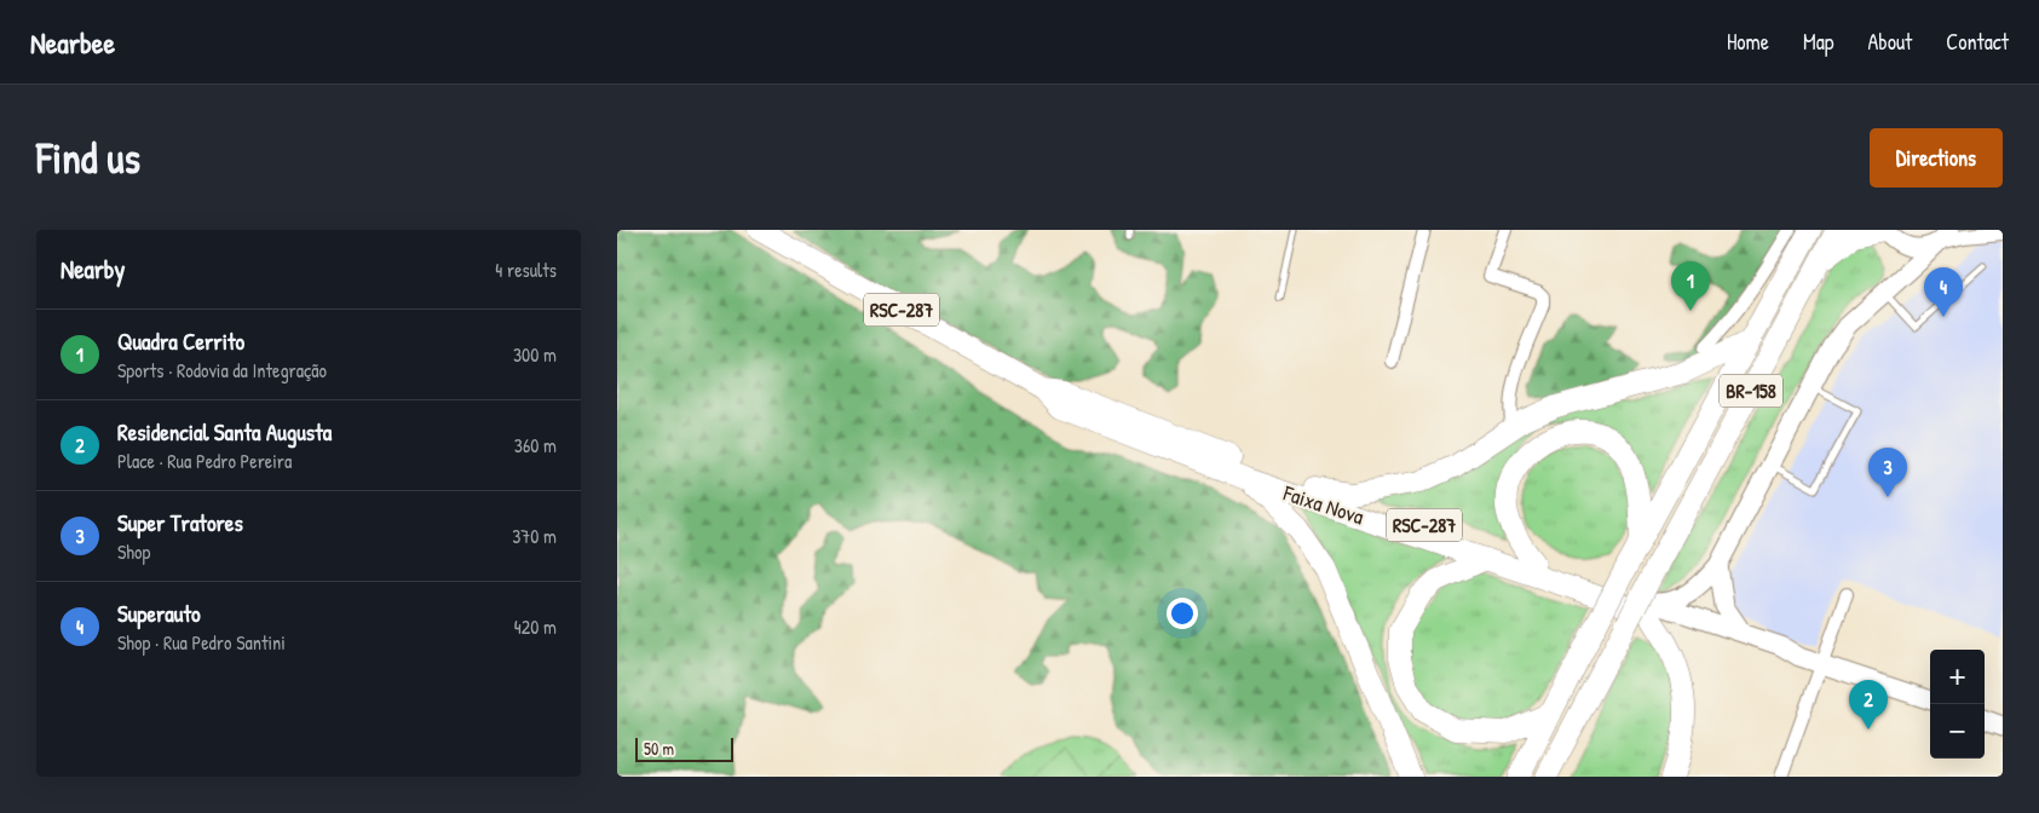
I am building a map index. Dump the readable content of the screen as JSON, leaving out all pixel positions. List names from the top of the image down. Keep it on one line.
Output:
{"streets":{"highway":["RSC-287","BR-158","Faixa Nova"]},"scale_bar":"50 m","page":{"header":"Nearbee","nav":["Home","Map","About","Contact"],"buttons":"Directions","title":"Find us","heading":["Nearby","4 results"],"pins":["1","4","3","2"],"list":[{"mark":"1","name":"Quadra Cerrito","note":"Sports · Rodovia da Integração","value":"300 m"},{"mark":"2","name":"Residencial Santa Augusta","note":"Place · Rua Pedro Pereira","value":"360 m"},{"mark":"3","name":"Super Tratores","note":"Shop","value":"370 m"},{"mark":"4","name":"Superauto","note":"Shop · Rua Pedro Santini","value":"420 m"}],"map_buttons":["+","−"],"scale":"50 m"}}
